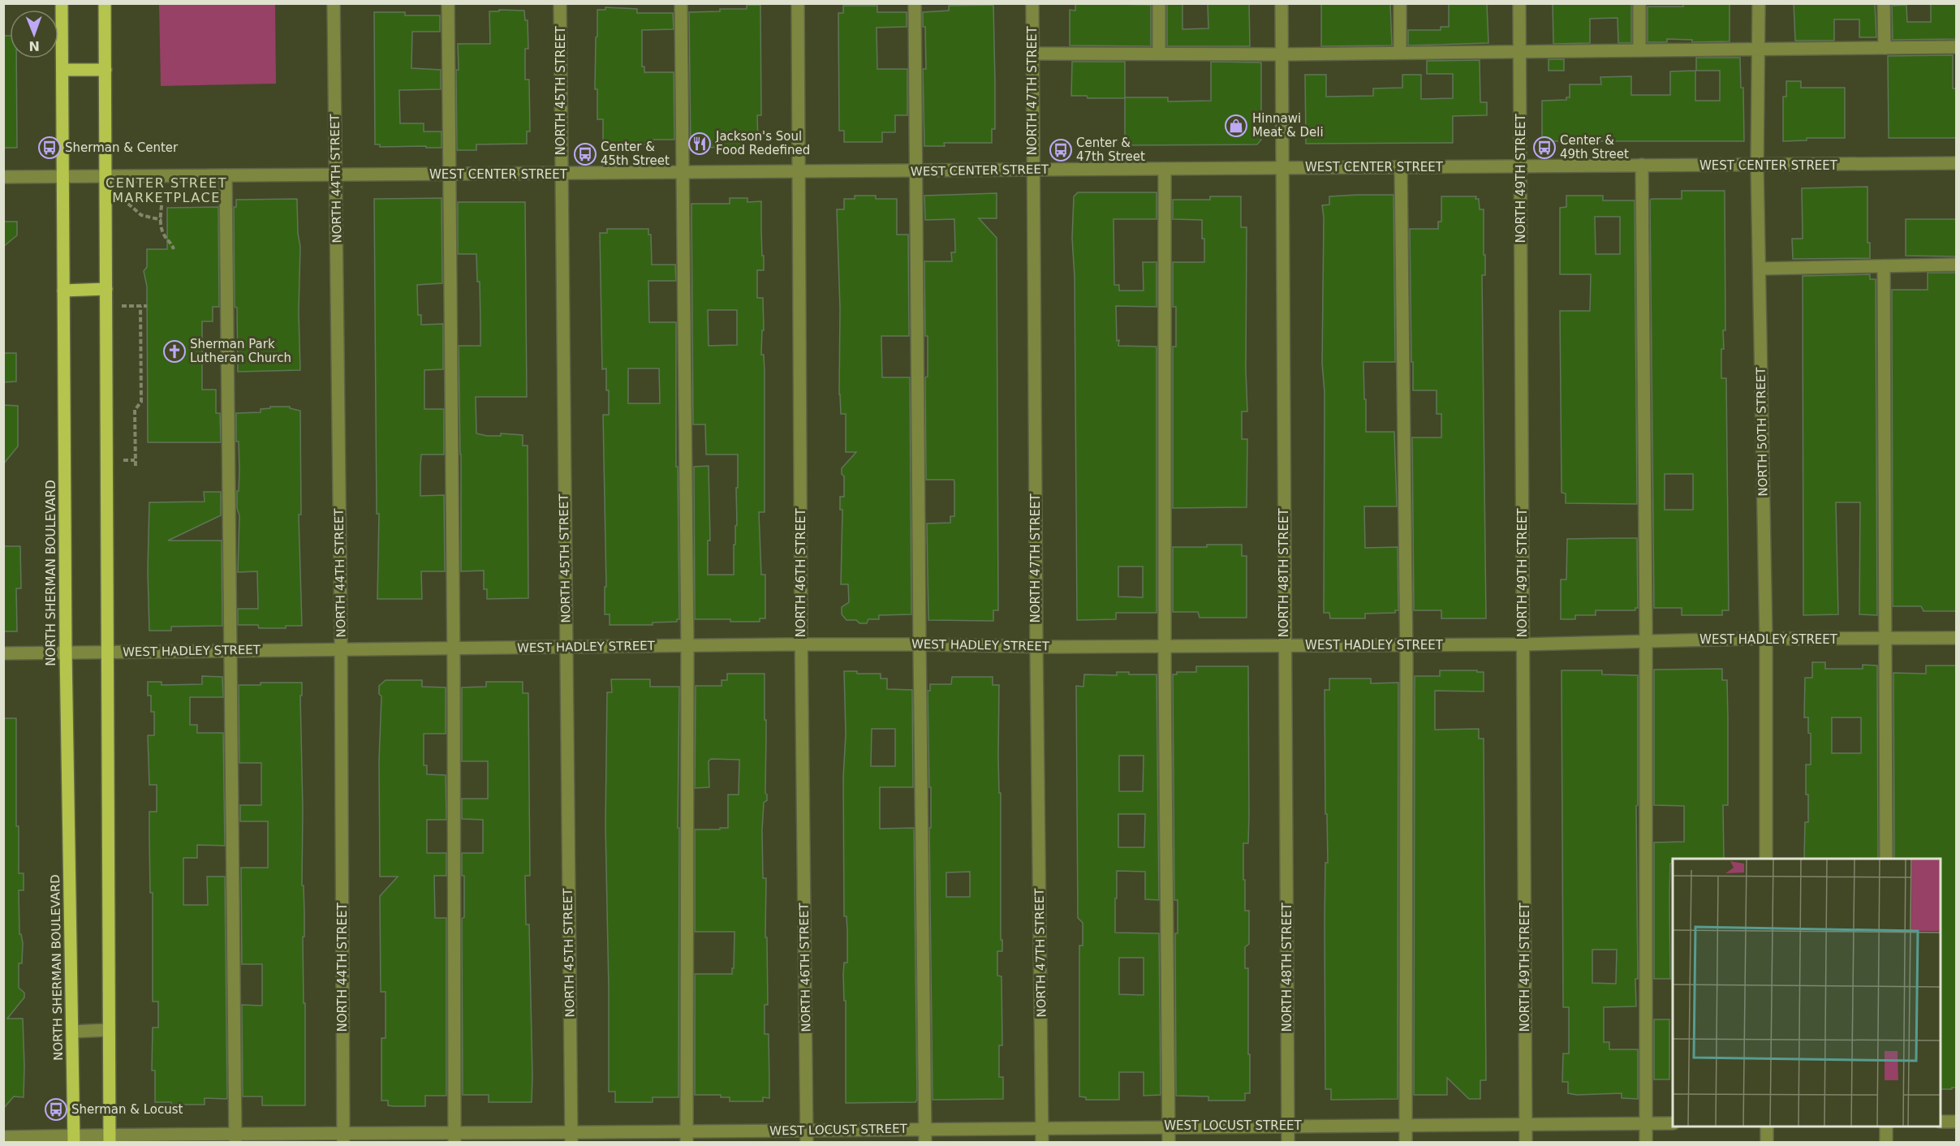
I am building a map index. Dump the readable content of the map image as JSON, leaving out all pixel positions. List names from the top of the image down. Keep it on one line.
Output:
{"streets":{"main road":["NORTH SHERMAN BOULEVARD"],"street":["NORTH 45TH STREET","NORTH 47TH STREET","WEST CENTER STREET","NORTH 44TH STREET","NORTH 49TH STREET","NORTH 50TH STREET","NORTH 46TH STREET","NORTH 48TH STREET","WEST HADLEY STREET","WEST LOCUST STREET"]},"crossings":[["NORTH 45TH STREET","WEST CENTER STREET"],["NORTH 45TH STREET","WEST HADLEY STREET"],["NORTH 45TH STREET","WEST LOCUST STREET"],["NORTH 47TH STREET","WEST CENTER STREET"],["NORTH 47TH STREET","WEST HADLEY STREET"],["NORTH 47TH STREET","WEST LOCUST STREET"],["WEST CENTER STREET","NORTH 44TH STREET"],["WEST CENTER STREET","NORTH 49TH STREET"],["WEST CENTER STREET","NORTH 50TH STREET"],["WEST CENTER STREET","NORTH SHERMAN BOULEVARD"],["WEST CENTER STREET","NORTH 46TH STREET"],["WEST CENTER STREET","NORTH 48TH STREET"],["NORTH 44TH STREET","WEST HADLEY STREET"],["NORTH 44TH STREET","WEST LOCUST STREET"],["NORTH 49TH STREET","WEST HADLEY STREET"],["NORTH 49TH STREET","WEST LOCUST STREET"],["NORTH 50TH STREET","WEST HADLEY STREET"],["NORTH SHERMAN BOULEVARD","WEST HADLEY STREET"],["NORTH SHERMAN BOULEVARD","WEST LOCUST STREET"],["NORTH 46TH STREET","WEST HADLEY STREET"],["NORTH 46TH STREET","WEST LOCUST STREET"],["NORTH 48TH STREET","WEST HADLEY STREET"],["NORTH 48TH STREET","WEST LOCUST STREET"]],"districts":["CENTER STREET MARKETPLACE"],"places":{"shop":["Hinnawi Meat & Deli"],"restaurant":["Jackson's Soul Food Redefined"],"bus stop":["Sherman & Center","Center & 49th Street","Center & 47th Street","Center & 45th Street","Sherman & Locust"],"church":["Sherman Park Lutheran Church"]},"north":"bottom"}
